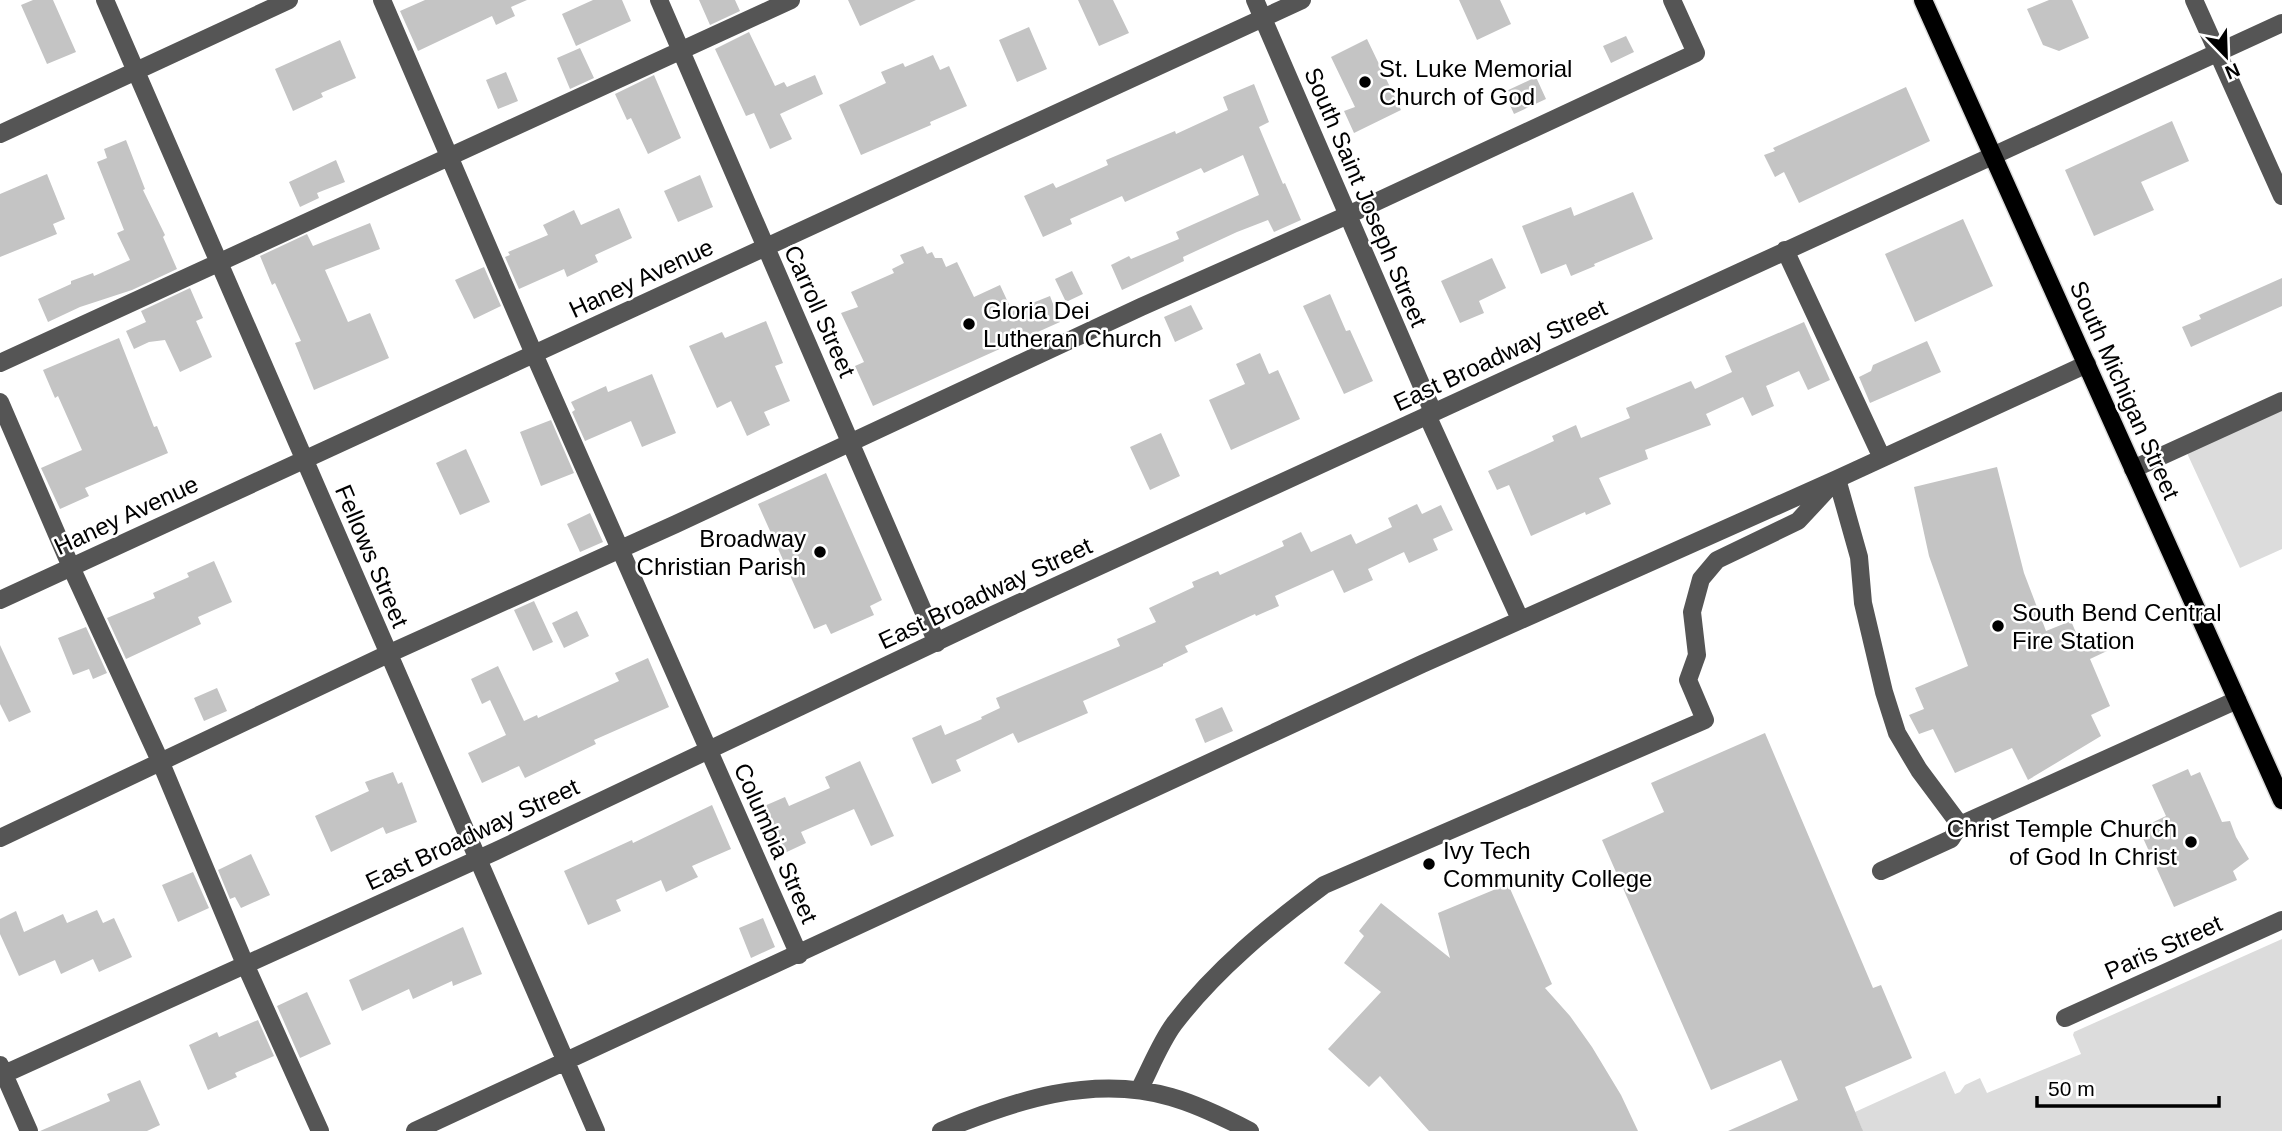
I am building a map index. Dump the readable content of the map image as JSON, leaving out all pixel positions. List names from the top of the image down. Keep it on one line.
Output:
{"streets":{"main road":["South Michigan Street"],"street":["South Saint Joseph Street","Haney Avenue","Carroll Street","East Broadway Street","Fellows Street","Columbia Street","Paris Street"]},"crossings":[["South Saint Joseph Street","Haney Avenue"],["South Saint Joseph Street","East Broadway Street"],["Haney Avenue","Carroll Street"],["Haney Avenue","Fellows Street"],["Haney Avenue","Columbia Street"],["Carroll Street","East Broadway Street"],["East Broadway Street","South Michigan Street"],["East Broadway Street","Fellows Street"],["East Broadway Street","Columbia Street"]],"places":["St. Luke Memorial Church of God","Gloria Dei Lutheran Church","Broadway Christian Parish","South Bend Central Fire Station","Christ Temple Church of God In Christ","Ivy Tech Community College"],"scale_bar":"50 m","north":"bottom right"}
